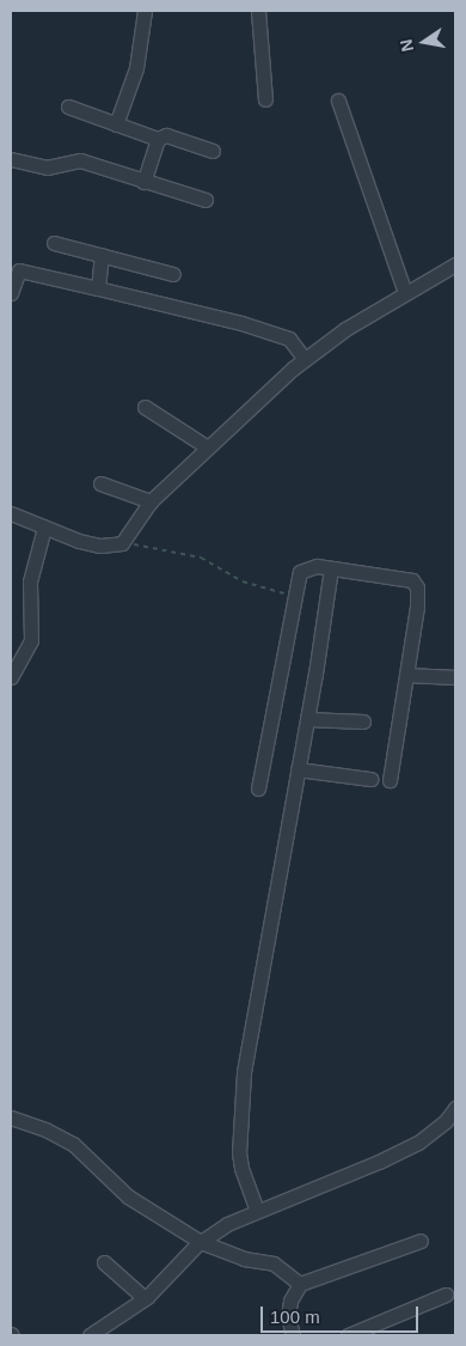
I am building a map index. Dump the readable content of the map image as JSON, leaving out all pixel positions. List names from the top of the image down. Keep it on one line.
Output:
{"scale_bar":"100 m","north":"left"}
